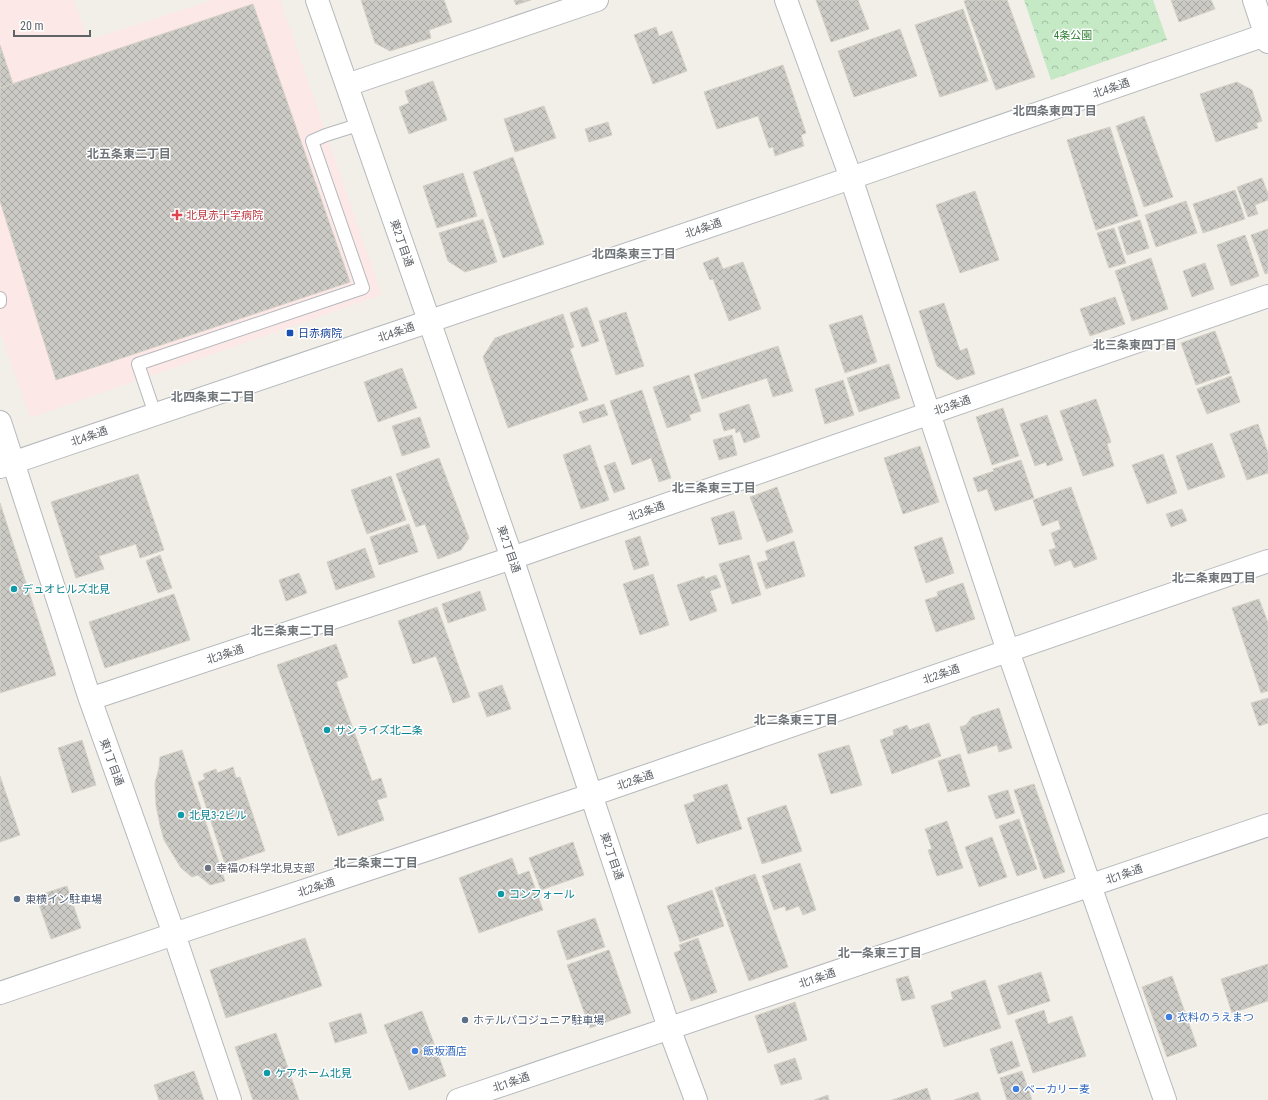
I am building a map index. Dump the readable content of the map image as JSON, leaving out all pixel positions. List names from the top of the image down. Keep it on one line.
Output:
{"streets":{"street":["北4条通","東2丁目通","北3条通","北2条通","東1丁目通","北1条通"]},"crossings":[["北4条通","東2丁目通"],["北4条通","東1丁目通"],["東2丁目通","北3条通"],["東2丁目通","北2条通"],["東2丁目通","北1条通"],["北3条通","東1丁目通"],["北2条通","東1丁目通"]],"districts":["北四条東四丁目","北五条東二丁目","北四条東三丁目","北三条東四丁目","北四条東二丁目","北三条東三丁目","北二条東四丁目","北三条東二丁目","北二条東三丁目","北二条東二丁目","北一条東三丁目"],"parks":["4条公園"],"places":{"health":["北見赤十字病院"],"transit":["日赤病院"],"other":["デュオヒルズ北見","サンライズ北二条","北見3-2ビル","幸福の科学北見支部","コンフォール","東横イン駐車場","衣料のうえまつ","ホテルパコジュニア駐車場","飯坂酒店","ケアホーム北見","ベーカリー麦"]},"scale_bar":"20 m"}
